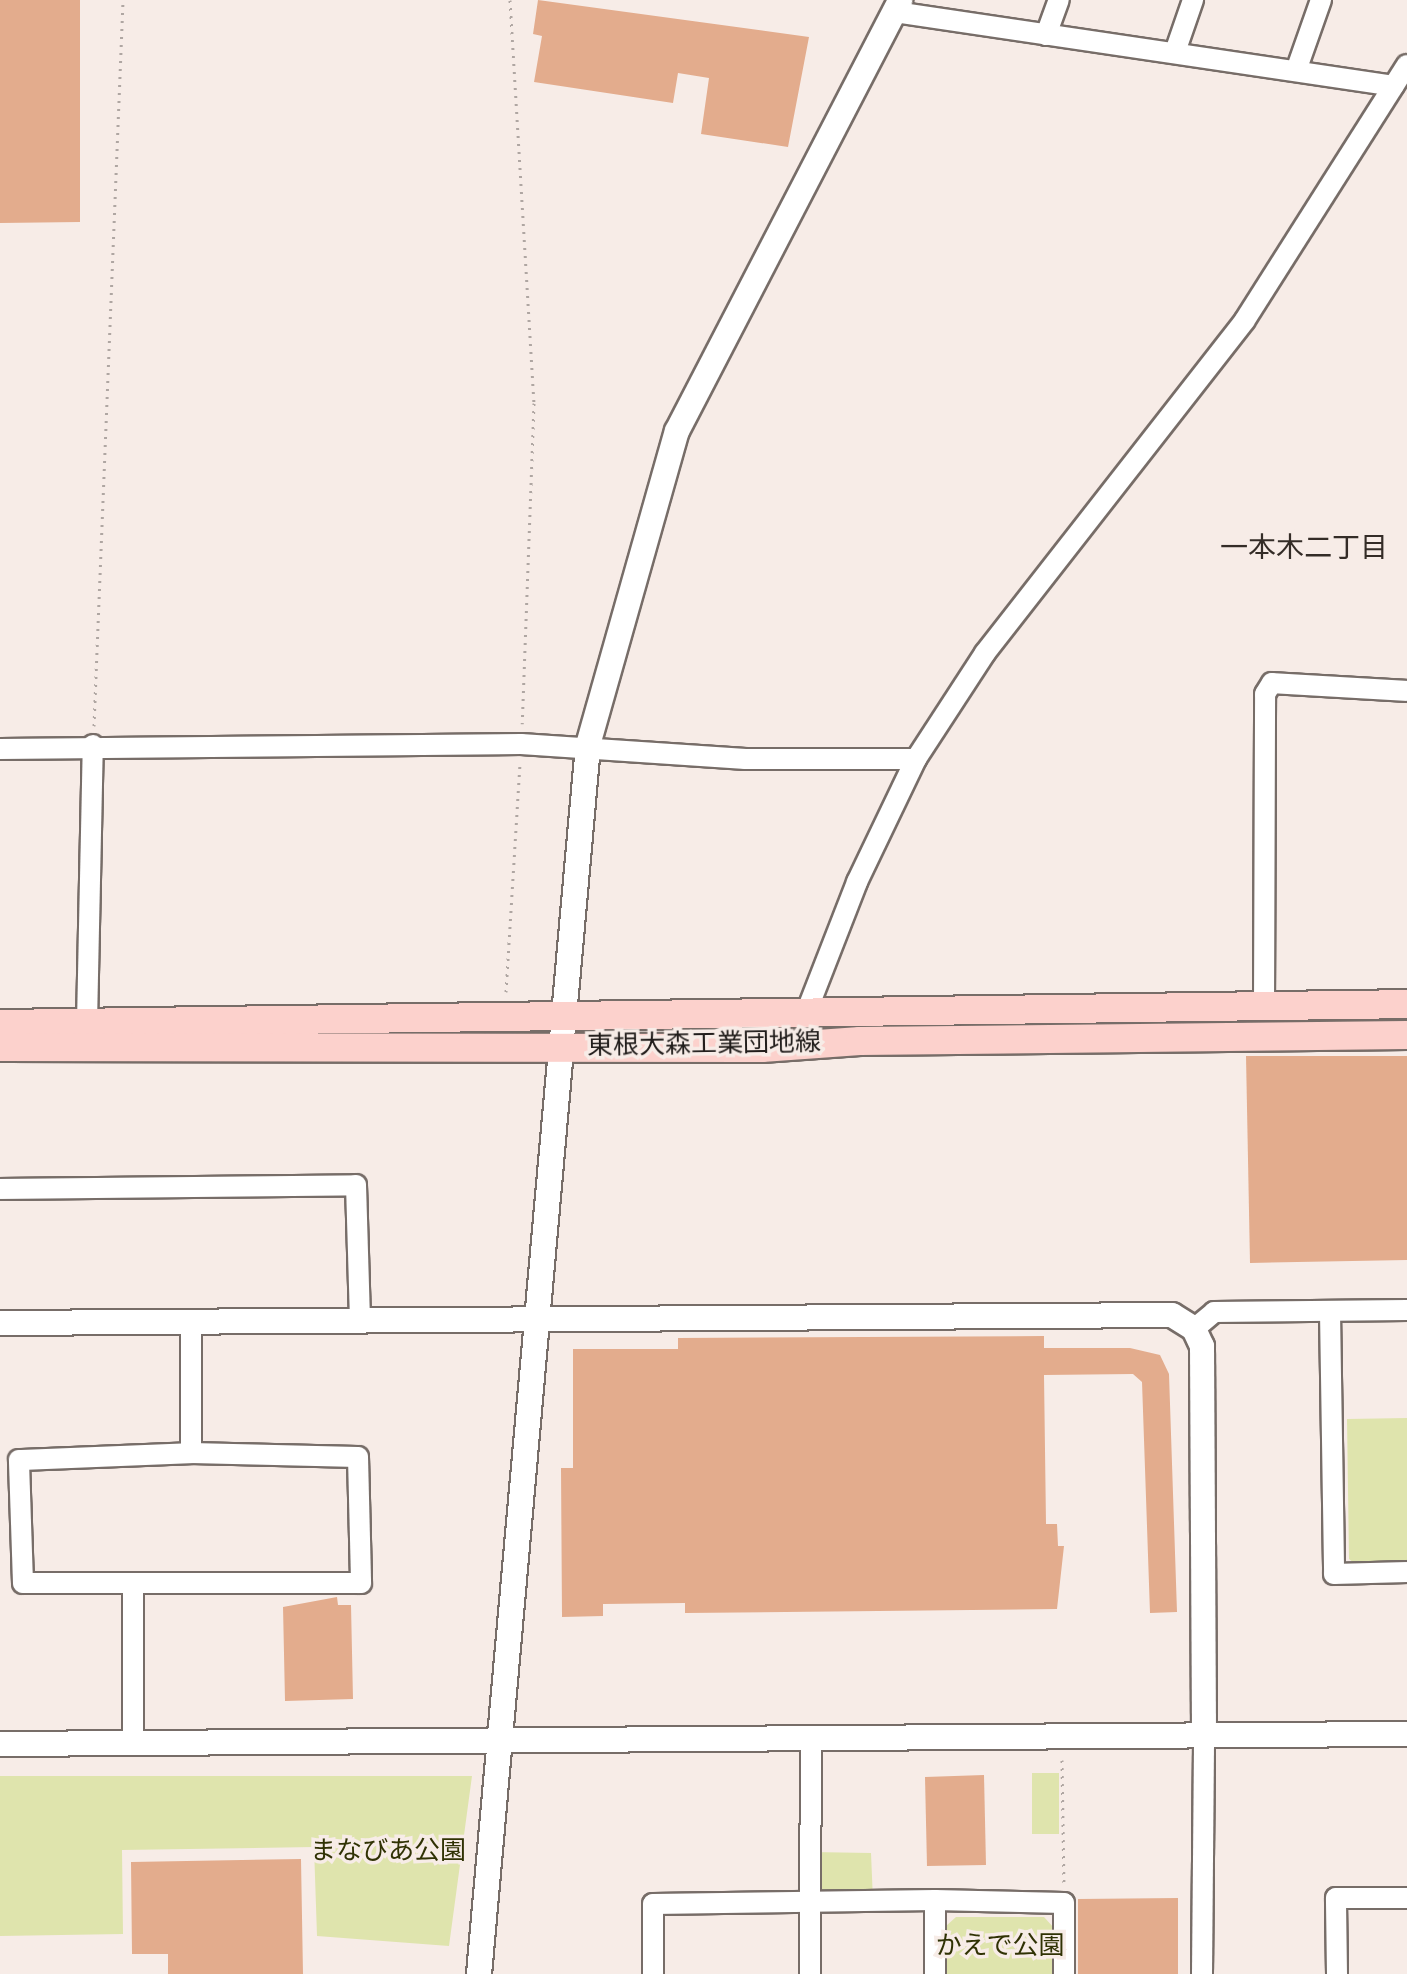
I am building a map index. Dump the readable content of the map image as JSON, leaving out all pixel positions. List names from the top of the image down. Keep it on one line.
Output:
{"streets":{"main road":["東根大森工業団地線"]},"districts":["一本木二丁目"],"parks":["まなびあ公園","かえで公園"]}
